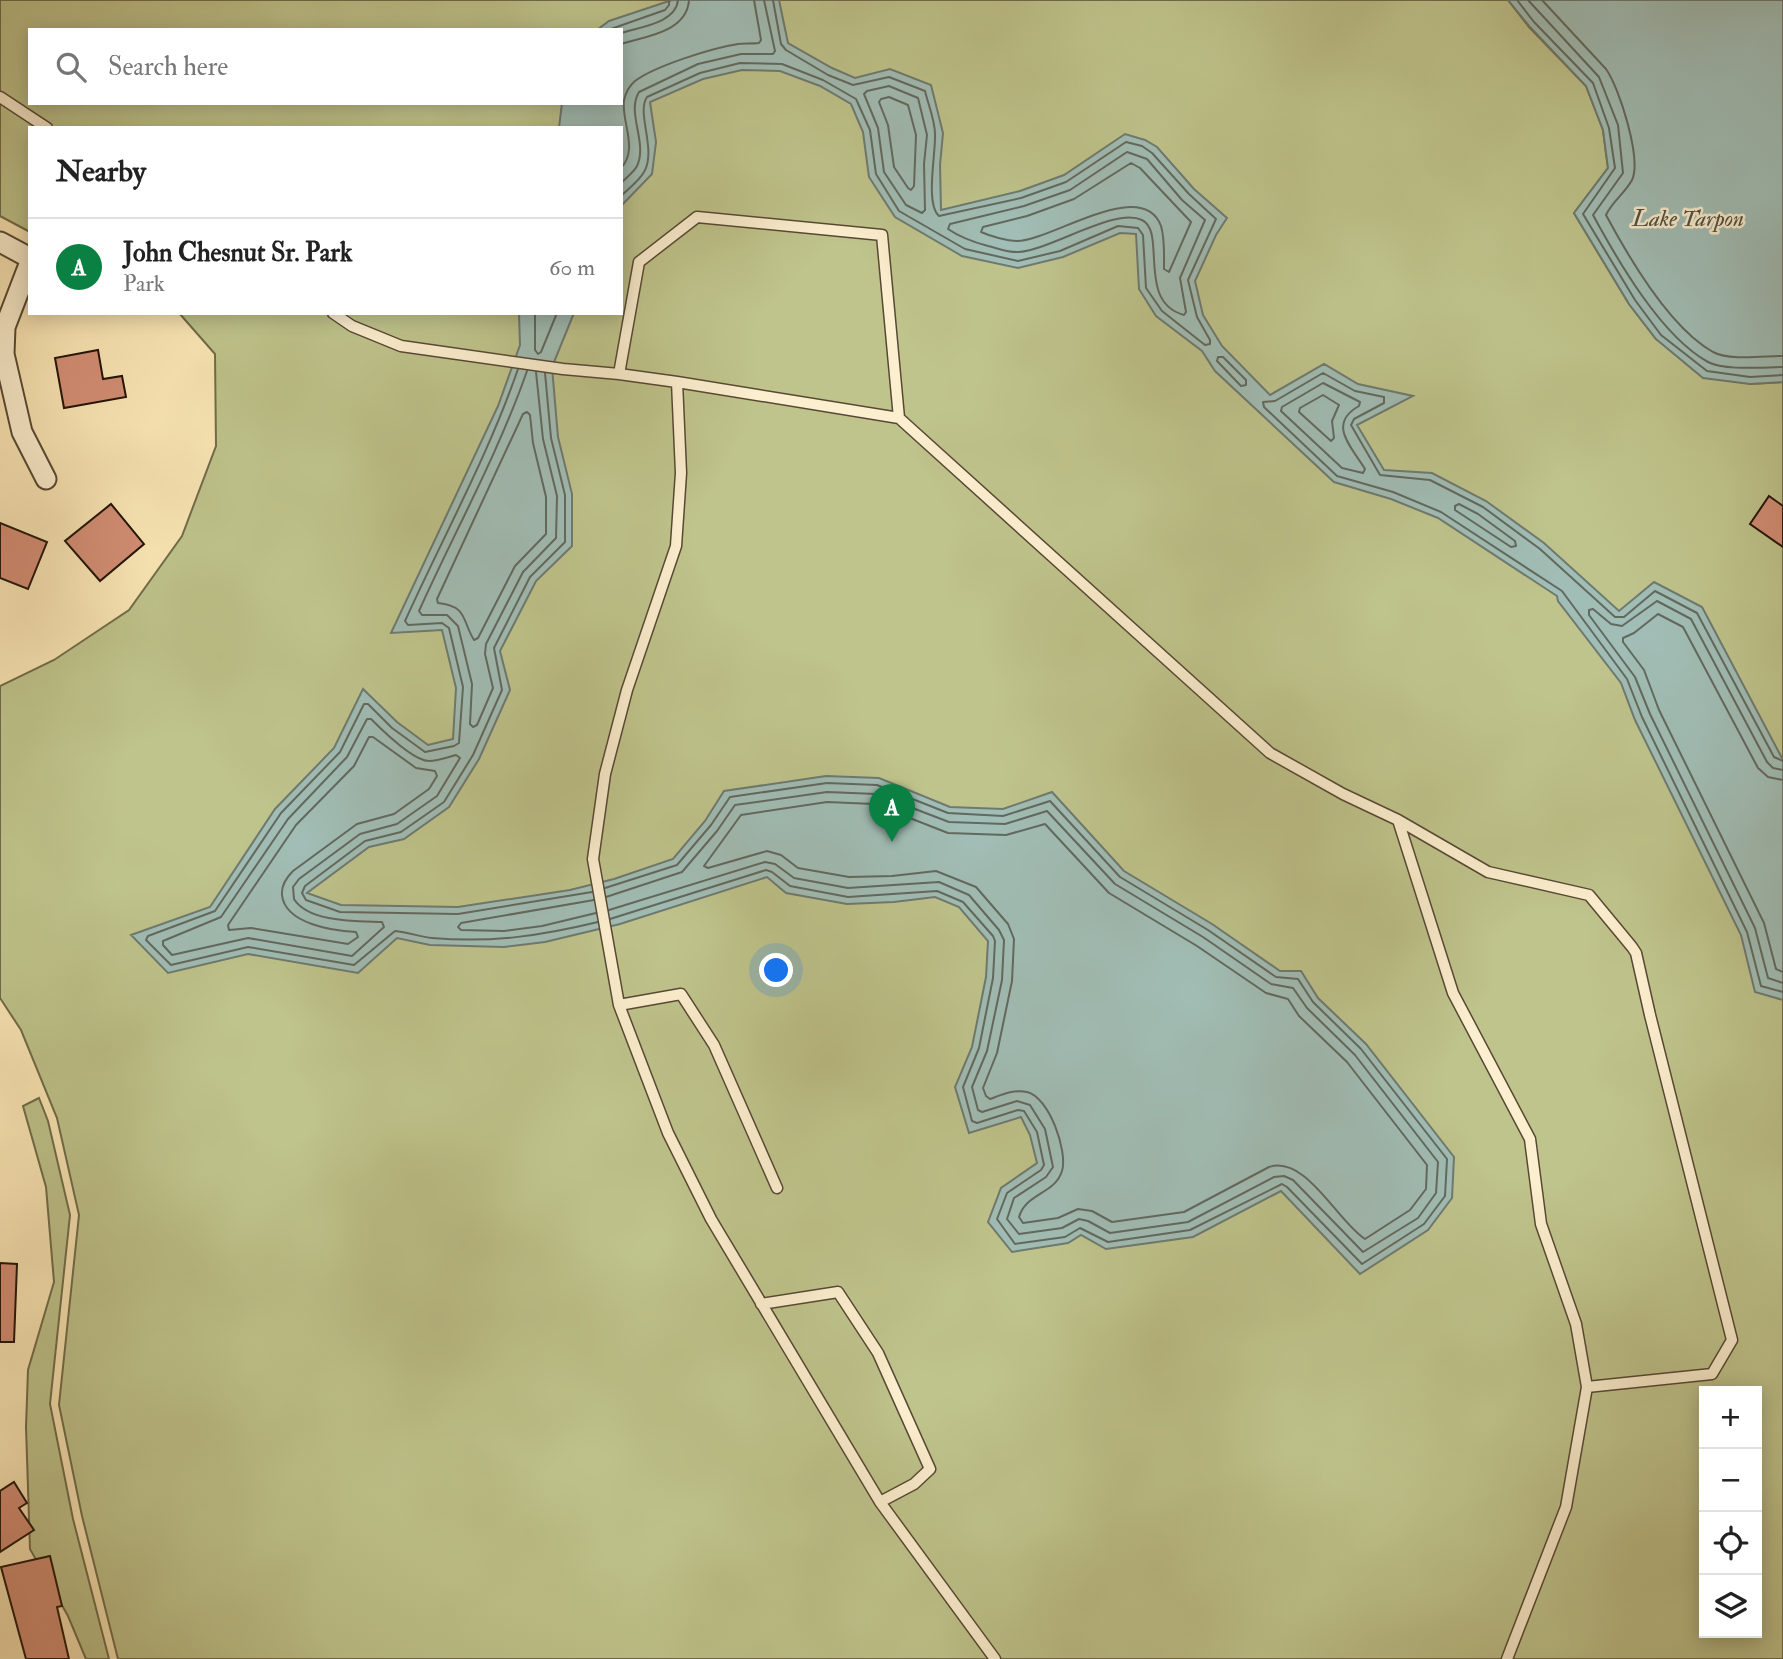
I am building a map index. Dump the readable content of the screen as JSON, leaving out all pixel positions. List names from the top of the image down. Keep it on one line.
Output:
{"water":["Lake Tarpon"],"page":{"search":"Search here","heading":"Nearby","list":[{"mark":"A","name":"John Chesnut Sr. Park","note":"Park","value":"60 m"}],"pins":"A","map_buttons":["+","−"]}}
